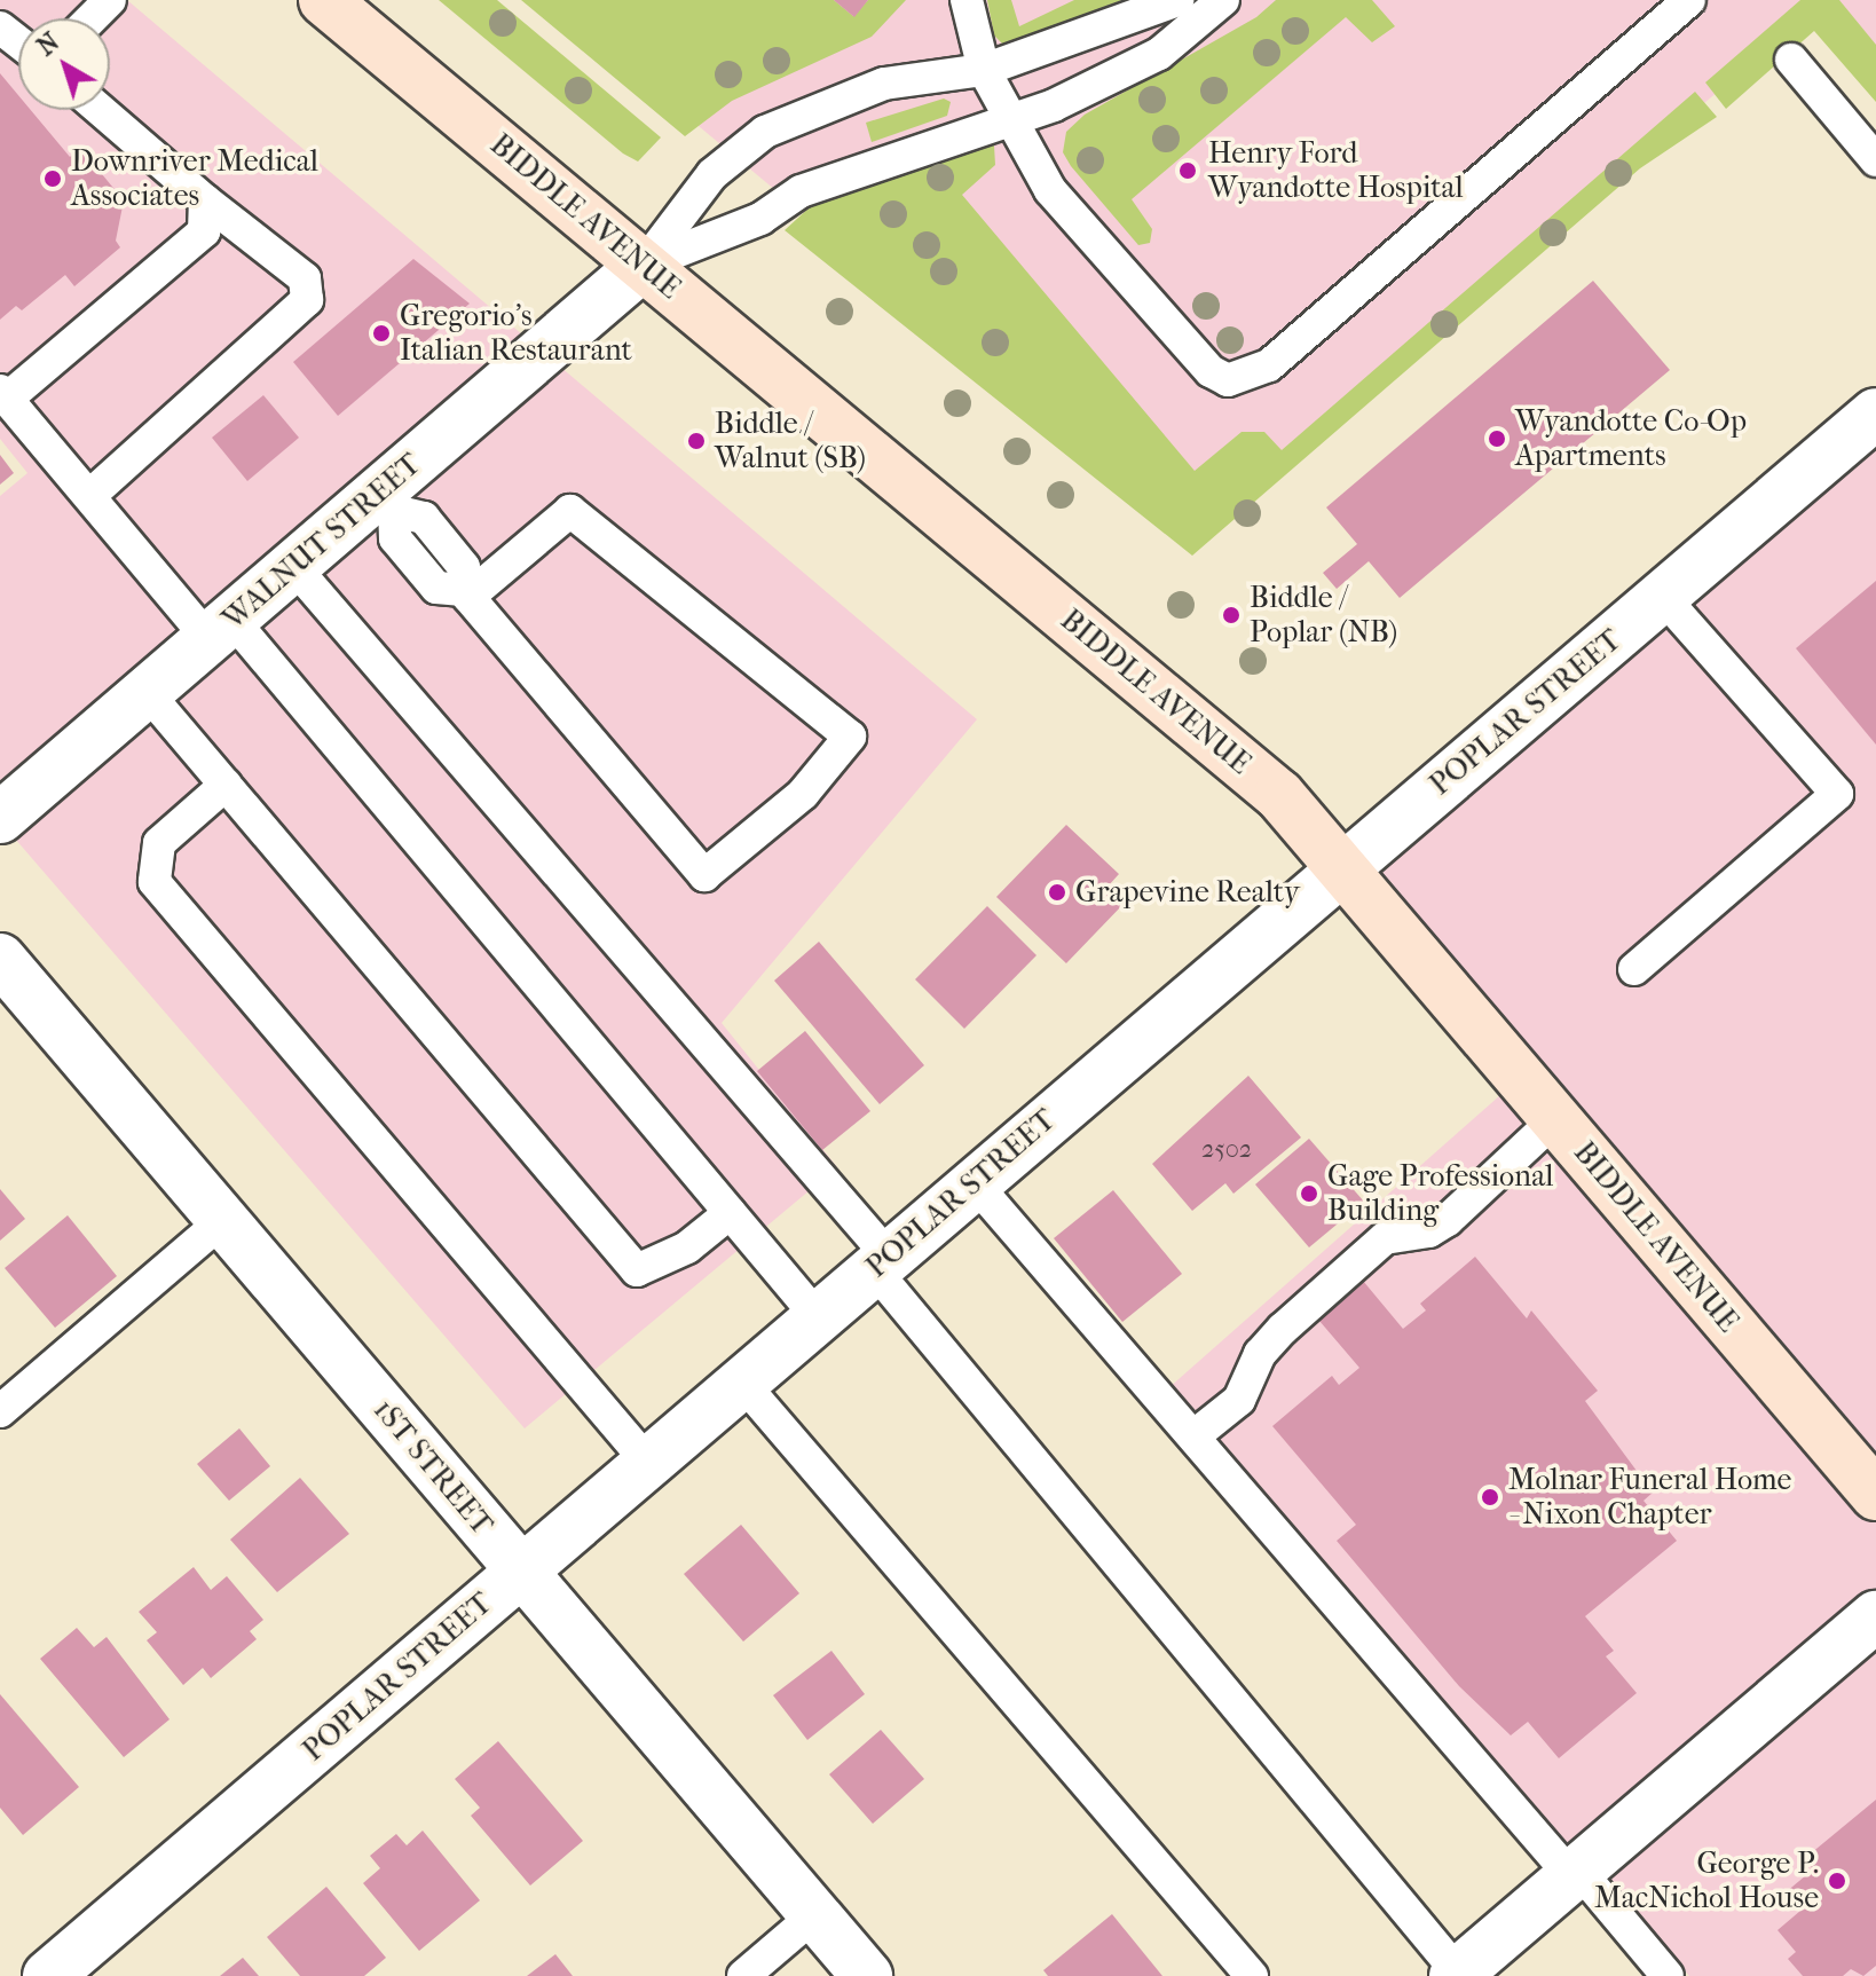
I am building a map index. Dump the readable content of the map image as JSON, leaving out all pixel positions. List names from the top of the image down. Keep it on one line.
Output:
{"streets":{"main road":["BIDDLE AVENUE"],"street":["WALNUT STREET","POPLAR STREET","1ST STREET"]},"crossings":[["BIDDLE AVENUE","WALNUT STREET"],["BIDDLE AVENUE","POPLAR STREET"],["POPLAR STREET","1ST STREET"]],"places":["Henry Ford Wyandotte Hospital","Downriver Medical Associates","Gregorio's Italian Restaurant","Wyandotte Co-Op Apartments","Biddle / Walnut (SB)","Biddle / Poplar (NB)","Grapevine Realty","Gage Professional Building","Molnar Funeral Home - Nixon Chapter","George P. MacNichol House"],"house_numbers":["2502"],"north":"top left"}
